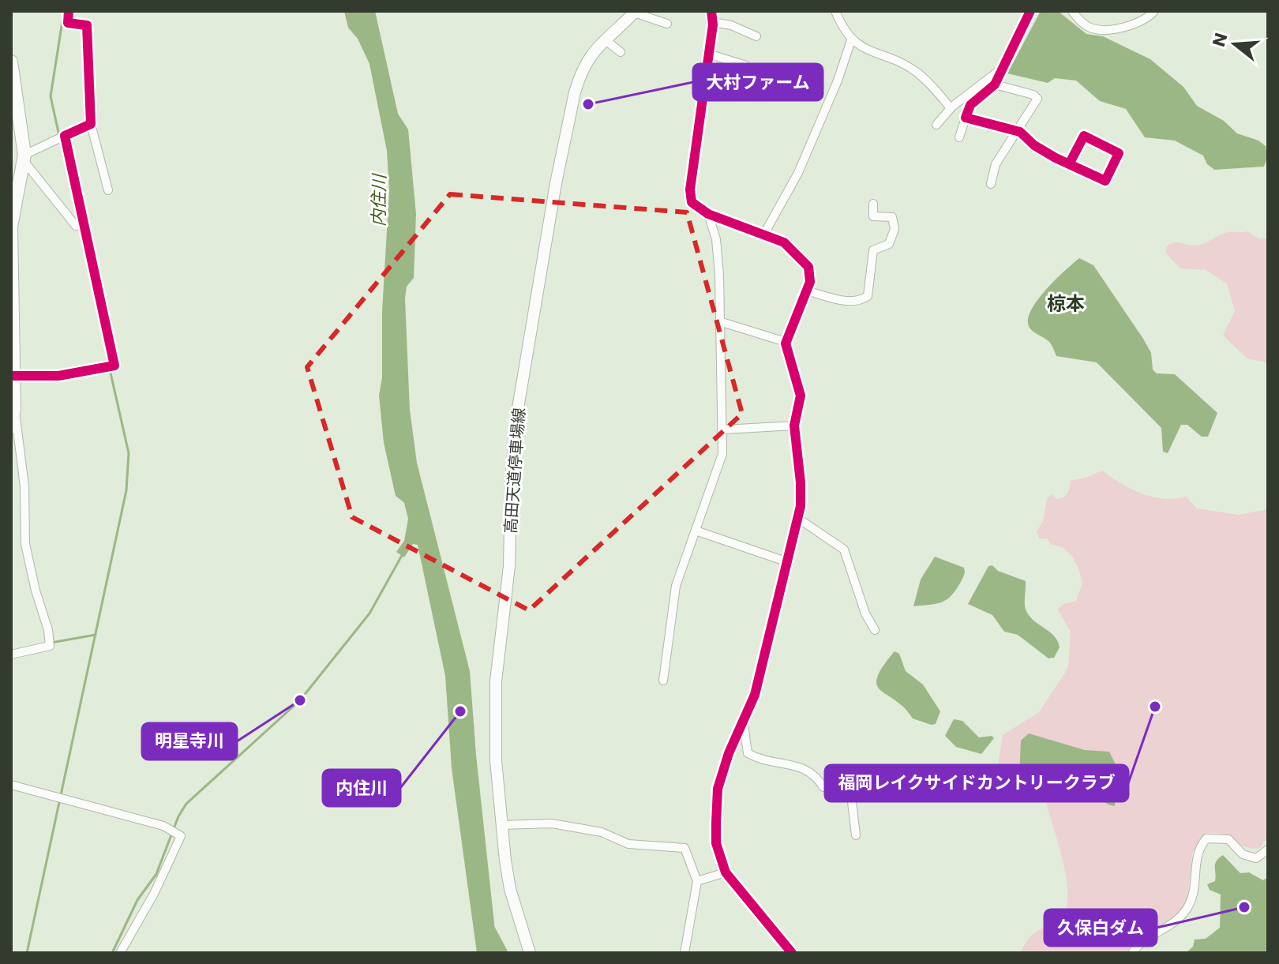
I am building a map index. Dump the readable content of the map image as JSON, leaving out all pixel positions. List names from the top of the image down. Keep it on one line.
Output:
{"streets":{"main road":["高田天道停車場線"]},"districts":["椋本"],"water":["内住川"],"places":["大村ファーム","明星寺川","福岡レイクサイドカントリークラブ","内住川","久保白ダム"],"north":"left"}
